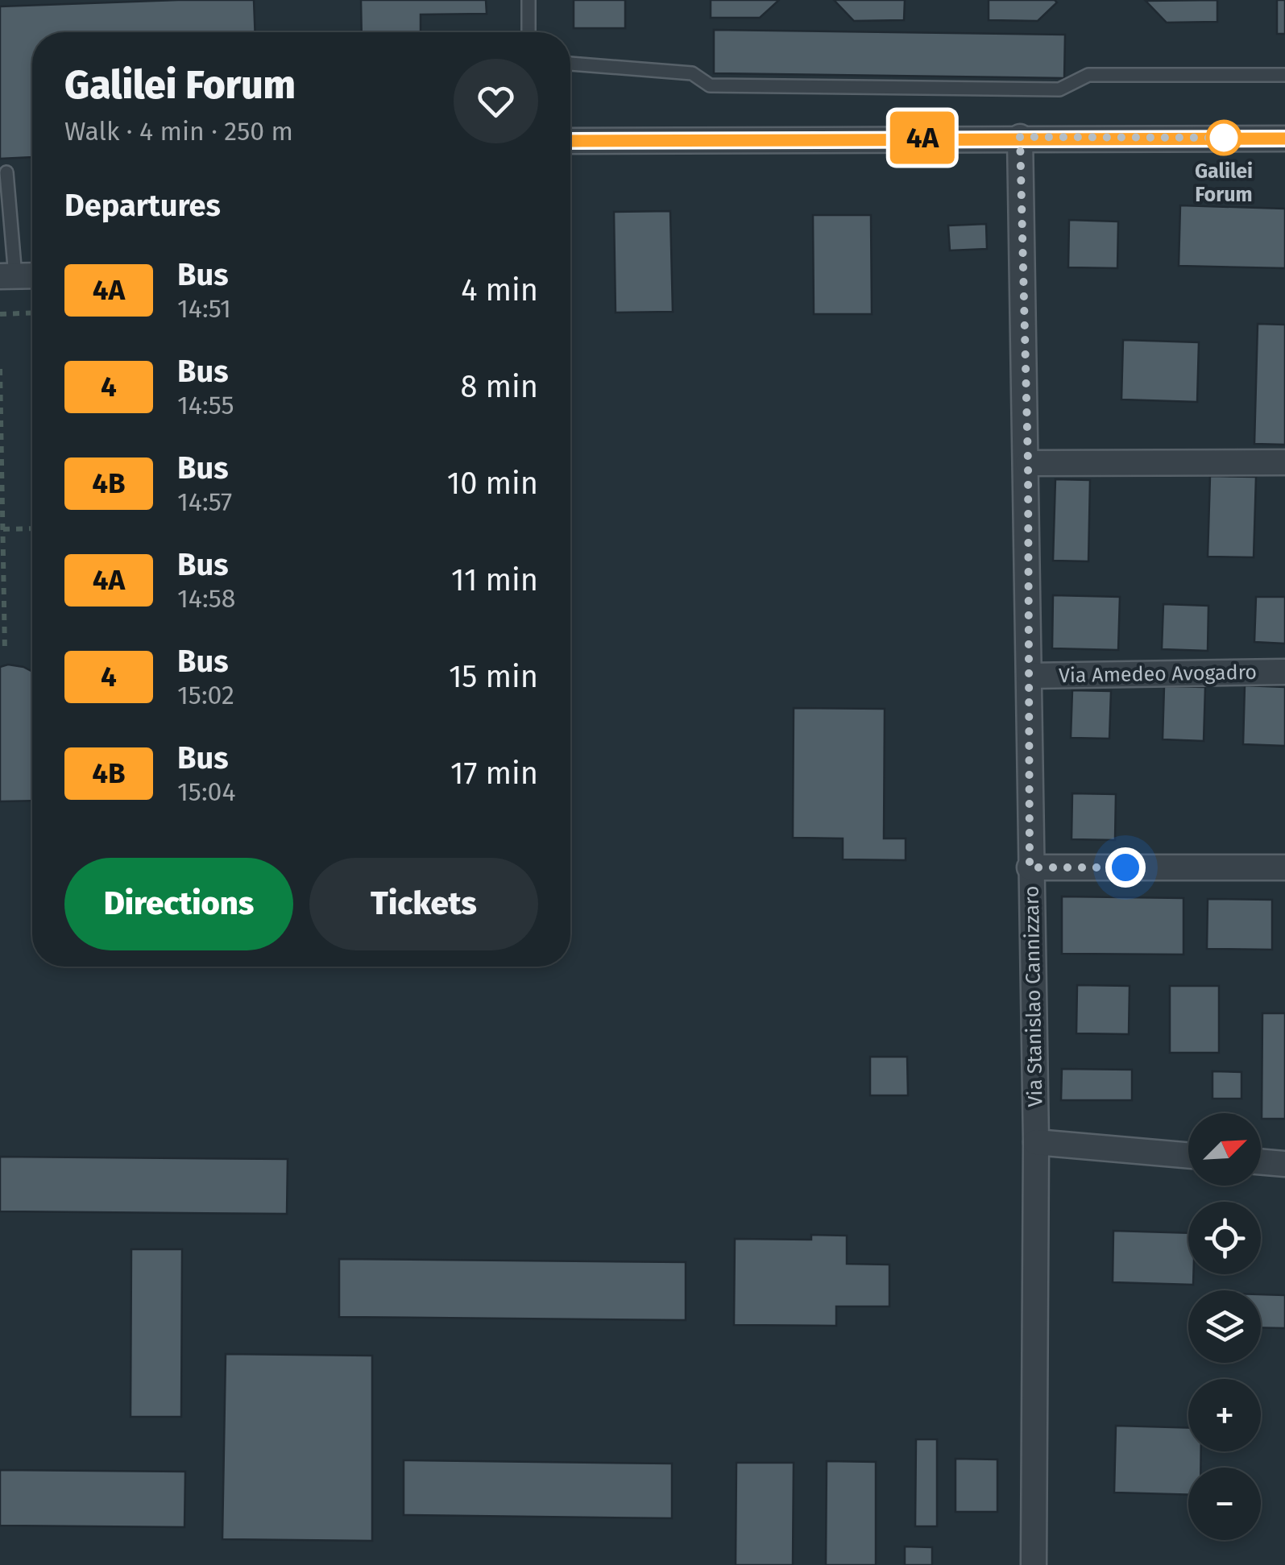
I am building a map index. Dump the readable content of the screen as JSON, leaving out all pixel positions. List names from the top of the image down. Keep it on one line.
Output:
{"streets":{"street":["Via Amedeo Avogadro","Via Stanislao Cannizzaro"]},"crossings":[["Via Amedeo Avogadro","Via Stanislao Cannizzaro"]],"places":["Galilei Forum"],"lines":["bus line 4A"],"north":"top right","page":{"on_map":"4A","heading":[["Galilei Forum","Walk · 4 min · 250 m"],"Departures"],"list":[{"mark":"4A","name":"Bus","note":"14:51","value":"4 min"},{"mark":"4","name":"Bus","note":"14:55","value":"8 min"},{"mark":"4B","name":"Bus","note":"14:57","value":"10 min"},{"mark":"4A","name":"Bus","note":"14:58","value":"11 min"},{"mark":"4","name":"Bus","note":"15:02","value":"15 min"},{"mark":"4B","name":"Bus","note":"15:04","value":"17 min"}],"buttons":["Directions","Tickets"],"map_buttons":["+","−"]}}
